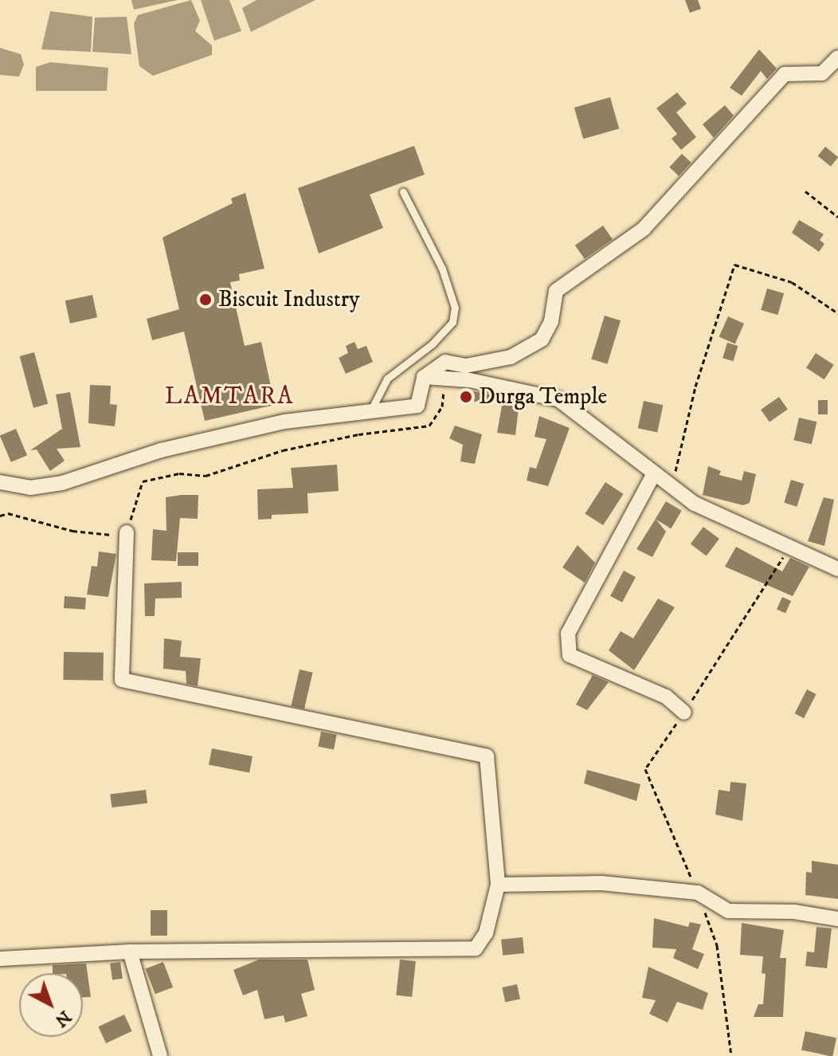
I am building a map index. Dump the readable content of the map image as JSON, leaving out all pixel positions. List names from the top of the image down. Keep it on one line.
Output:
{"districts":["LAMTARA"],"places":["Biscuit Industry","Durga Temple"],"north":"bottom right"}
